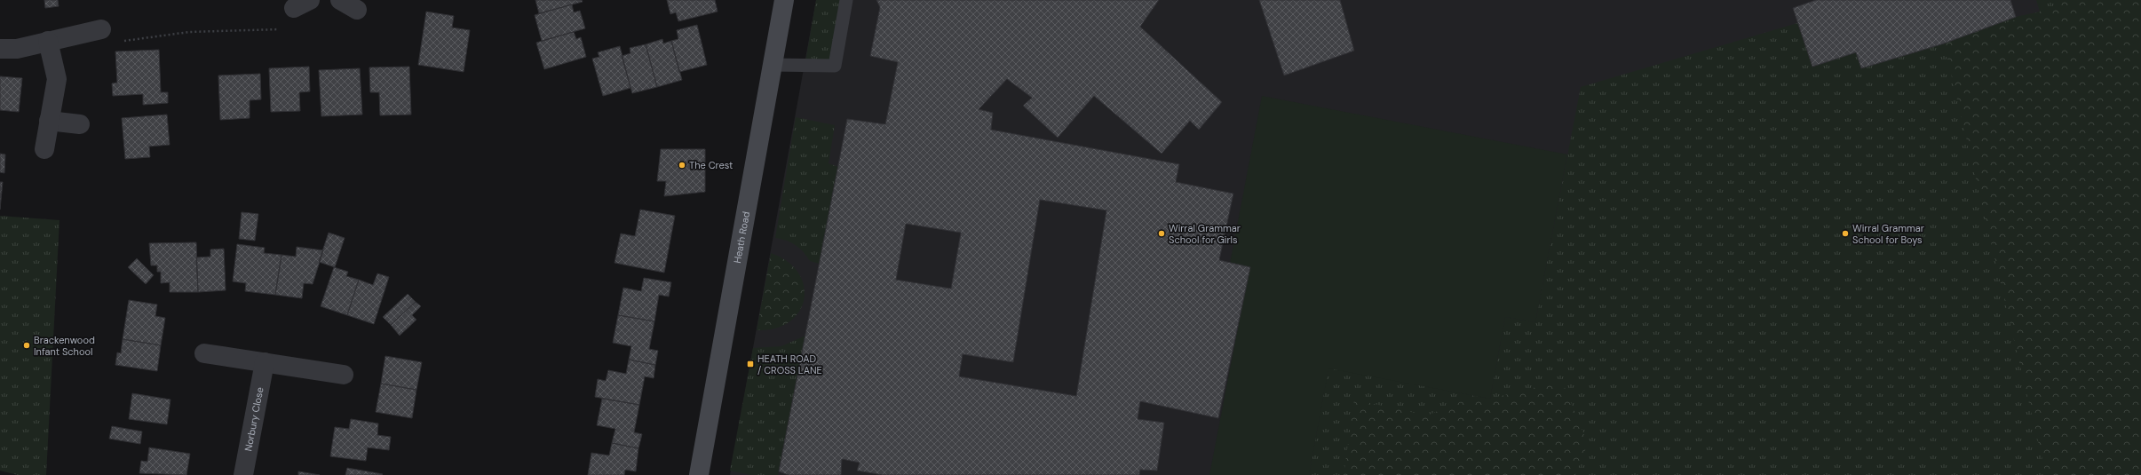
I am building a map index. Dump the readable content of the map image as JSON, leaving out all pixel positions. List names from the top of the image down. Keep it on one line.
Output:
{"streets":{"street":["Heath Road","Norbury Close"]},"places":{"other":["The Crest","Wirral Grammar School for Girls","Wirral Grammar School for Boys","Brackenwood Infant School"],"transit":["HEATH ROAD / CROSS LANE"]}}
